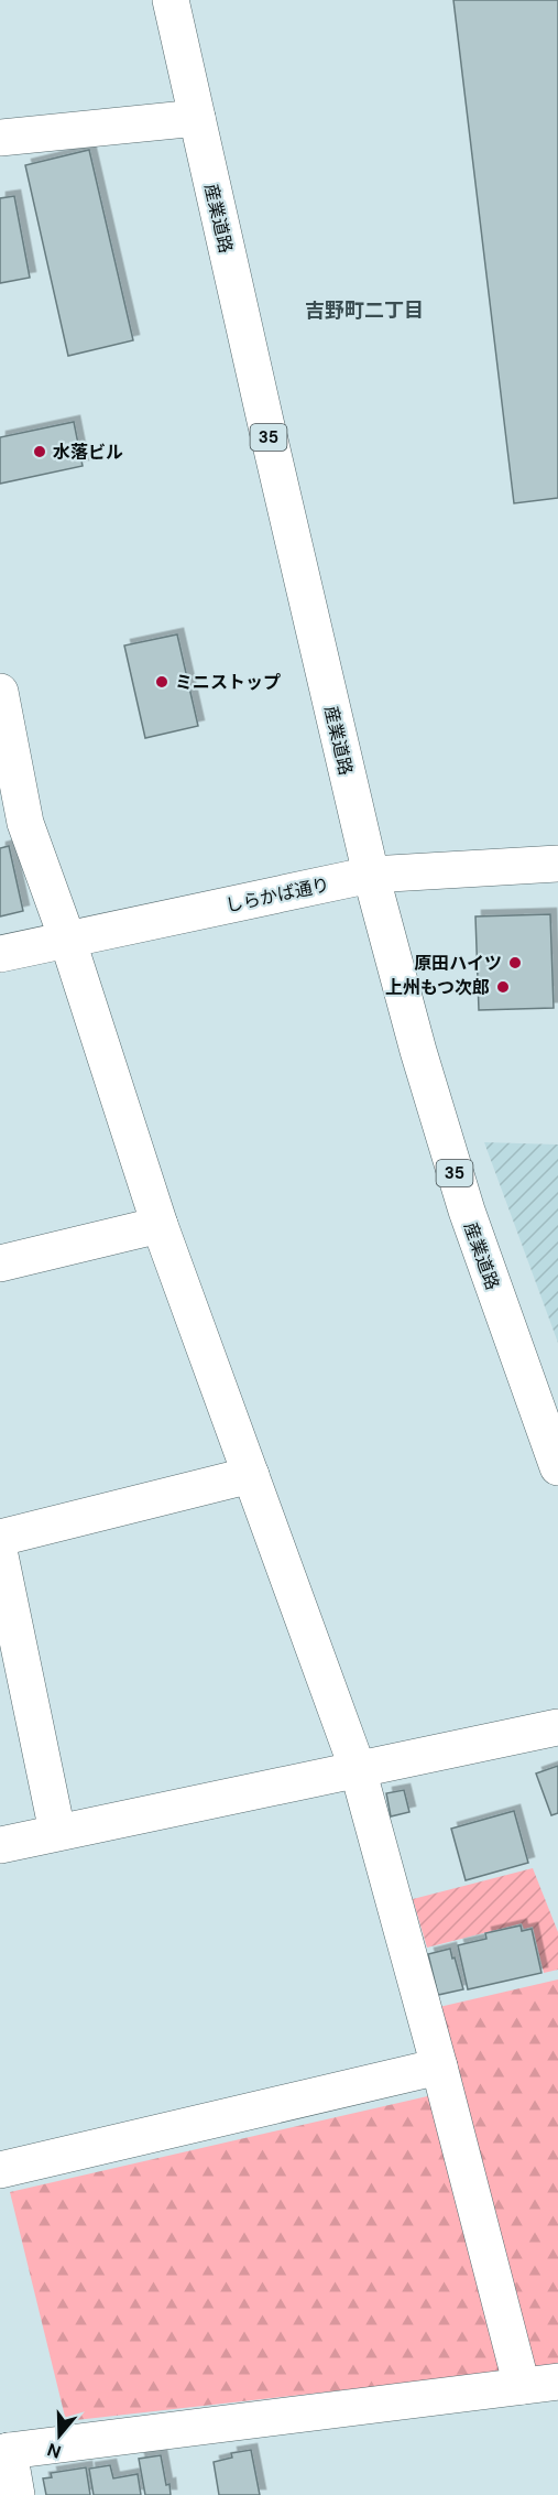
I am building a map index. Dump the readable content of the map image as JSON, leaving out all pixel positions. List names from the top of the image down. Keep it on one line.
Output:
{"streets":{"street":["産業道路","35","しらかば通り"]},"crossings":[["産業道路","しらかば通り"]],"districts":["吉野町二丁目"],"places":["水落ビル","ミニストップ","原田ハイツ","上州もつ次郎"],"north":"bottom"}
